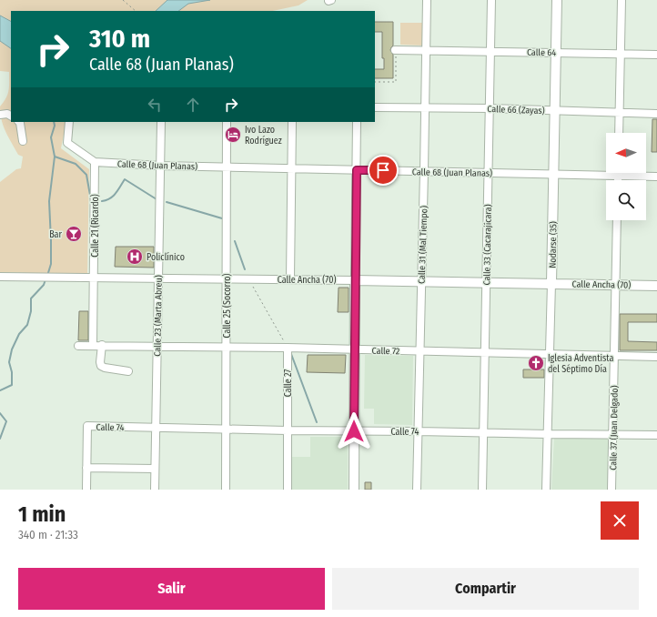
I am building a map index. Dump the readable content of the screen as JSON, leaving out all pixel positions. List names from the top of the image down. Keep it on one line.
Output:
{"streets":{"main road":["Nodarse (35)","Calle Ancha (70)"],"street":["Calle 64","Calle 66 (Zayas)","Calle 68 (Juan Planas)","Calle 21 (Ricardo)","Calle 31 (Mal Tiempo)","Calle 33 (Cacarajícara)","Calle 25 (Socorro)","Calle 23 (Marta Abreu)","Calle 72","Calle 27","Calle 74","Calle 37 (Juan Delgado)"]},"crossings":[["Calle 64","Calle 31 (Mal Tiempo)"],["Calle 64","Calle 33 (Cacarajícara)"],["Calle 64","Nodarse (35)"],["Calle 66 (Zayas)","Calle 31 (Mal Tiempo)"],["Calle 66 (Zayas)","Calle 33 (Cacarajícara)"],["Calle 66 (Zayas)","Nodarse (35)"],["Calle 68 (Juan Planas)","Calle 21 (Ricardo)"],["Calle 68 (Juan Planas)","Calle 31 (Mal Tiempo)"],["Calle 68 (Juan Planas)","Calle 33 (Cacarajícara)"],["Calle 68 (Juan Planas)","Nodarse (35)"],["Calle 68 (Juan Planas)","Calle 25 (Socorro)"],["Calle 68 (Juan Planas)","Calle 23 (Marta Abreu)"],["Calle 21 (Ricardo)","Calle Ancha (70)"],["Calle 21 (Ricardo)","Calle 72"],["Calle 31 (Mal Tiempo)","Calle Ancha (70)"],["Calle 31 (Mal Tiempo)","Calle 72"],["Calle 31 (Mal Tiempo)","Calle 74"],["Calle 33 (Cacarajícara)","Calle Ancha (70)"],["Calle 33 (Cacarajícara)","Calle 72"],["Calle 33 (Cacarajícara)","Calle 74"],["Nodarse (35)","Calle Ancha (70)"],["Nodarse (35)","Calle 72"],["Nodarse (35)","Calle 74"],["Calle Ancha (70)","Calle 25 (Socorro)"],["Calle Ancha (70)","Calle 23 (Marta Abreu)"],["Calle Ancha (70)","Calle 37 (Juan Delgado)"],["Calle 25 (Socorro)","Calle 72"],["Calle 25 (Socorro)","Calle 74"],["Calle 23 (Marta Abreu)","Calle 72"],["Calle 23 (Marta Abreu)","Calle 74"],["Calle 72","Calle 27"],["Calle 72","Calle 37 (Juan Delgado)"],["Calle 27","Calle 74"],["Calle 74","Calle 37 (Juan Delgado)"]],"places":{"hotel":["Ivo Lazo Rodríguez"],"bar":["Bar"],"hospital":["Policlínico"],"church":["Iglesia Adventista del Séptimo Día"]},"north":"left","page":{"turn":["310 m","Calle 68 (Juan Planas)"],"heading":["1 min","340 m · 21:33"],"buttons":["Salir","Compartir"]}}
